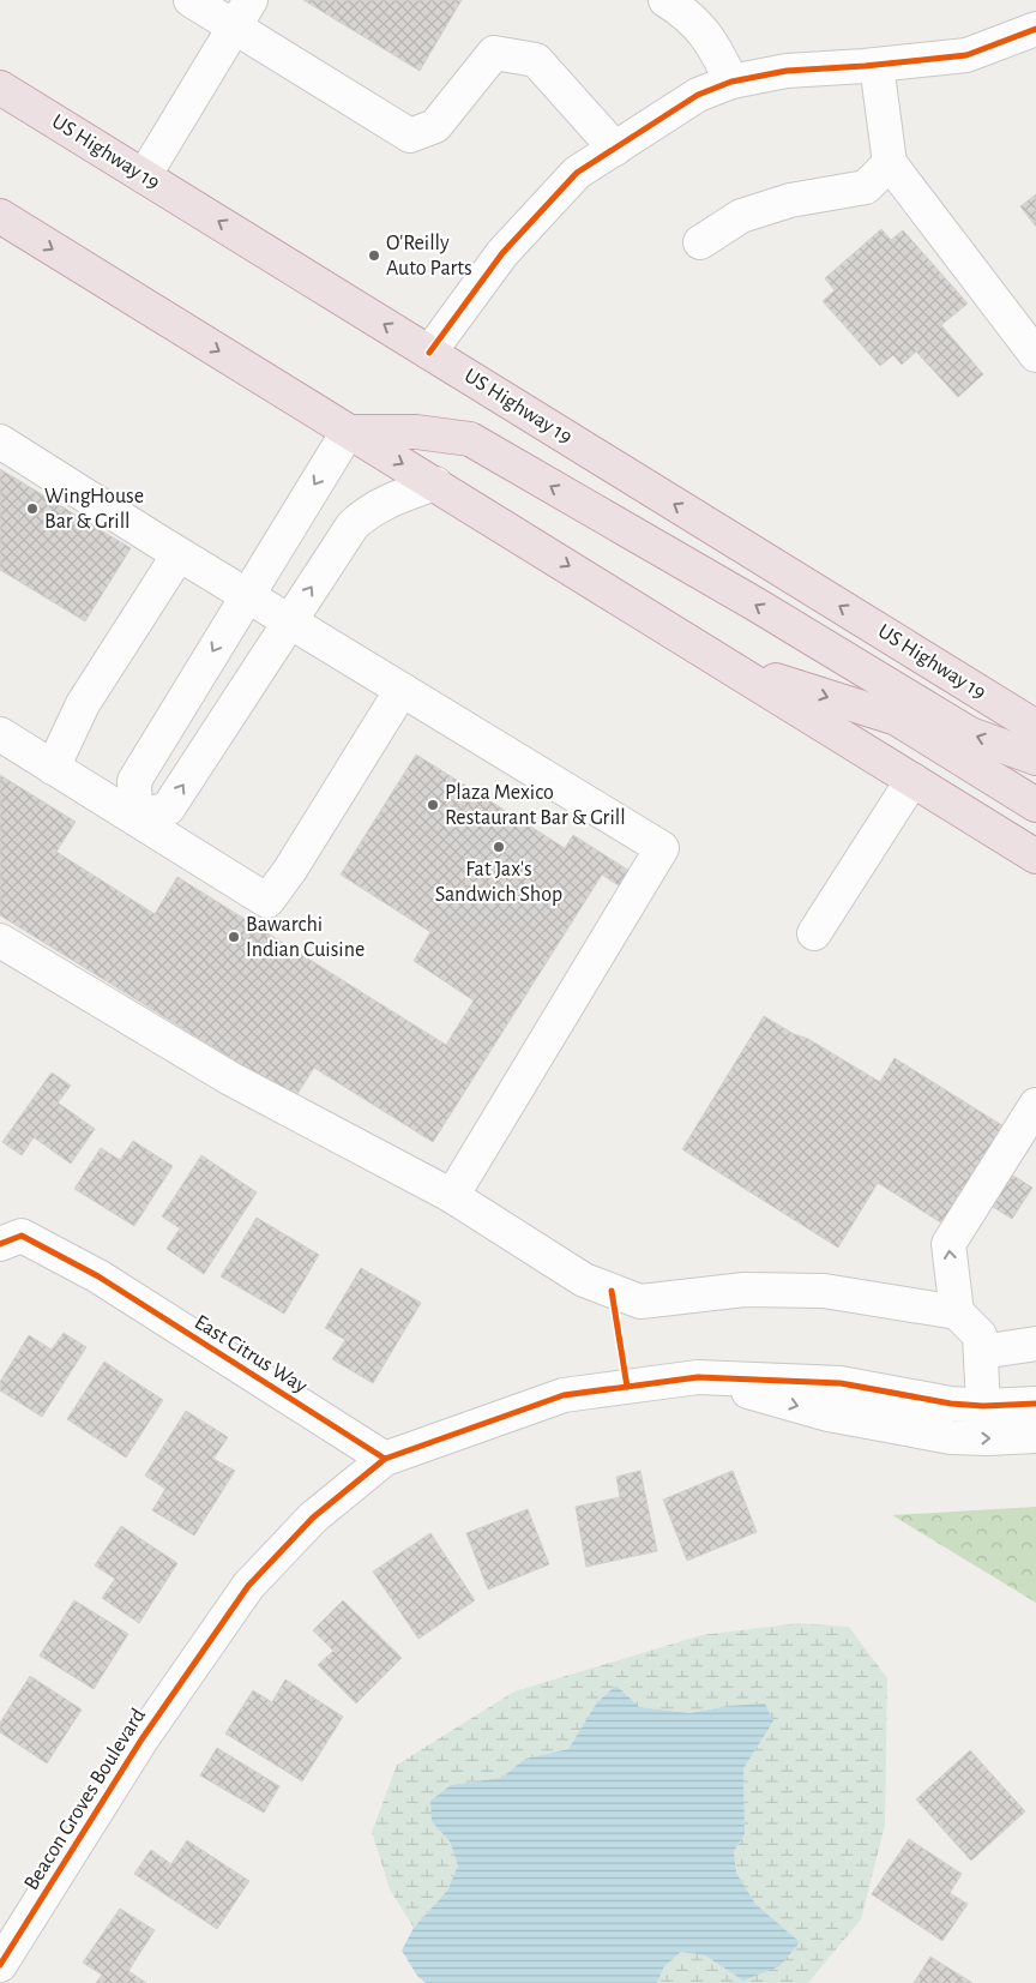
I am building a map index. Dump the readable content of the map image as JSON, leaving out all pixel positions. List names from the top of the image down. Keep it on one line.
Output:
{"streets":{"highway":["US Highway 19"],"street":["East Citrus Way","Beacon Groves Boulevard"]},"crossings":[["East Citrus Way","Beacon Groves Boulevard"]],"places":["O'Reilly Auto Parts","WingHouse Bar & Grill","Plaza Mexico Restaurant Bar & Grill","Fat Jax's Sandwich Shop","Bawarchi Indian Cuisine"]}
